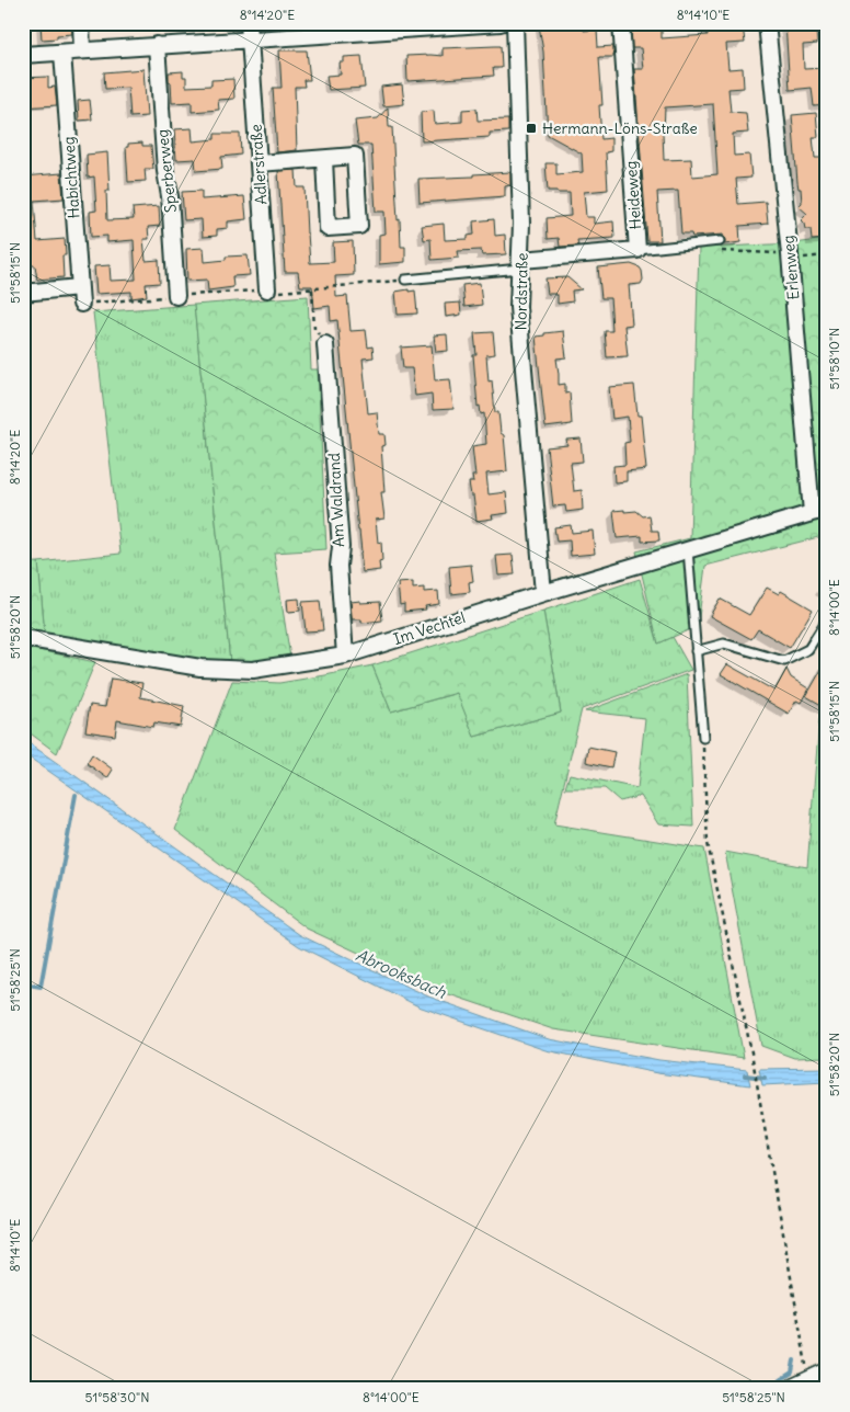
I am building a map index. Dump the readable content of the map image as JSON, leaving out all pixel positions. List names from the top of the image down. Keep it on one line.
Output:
{"streets":{"street":["Adlerstraße","Sperberweg","Habichtweg","Heideweg","Erlenweg","Nordstraße","Am Waldrand","Im Vechtel"]},"crossings":[["Heideweg","Nordstraße"],["Erlenweg","Im Vechtel"],["Nordstraße","Im Vechtel"],["Am Waldrand","Im Vechtel"]],"water":["Abrooksbach"],"places":{"transit":["Hermann-Löns-Straße"]},"coordinates":["8°14'20\"E","8°14'10\"E","51°58'15\"N","51°58'10\"N","8°14'00\"E","51°58'20\"N","51°58'25\"N","51°58'30\"N"]}
